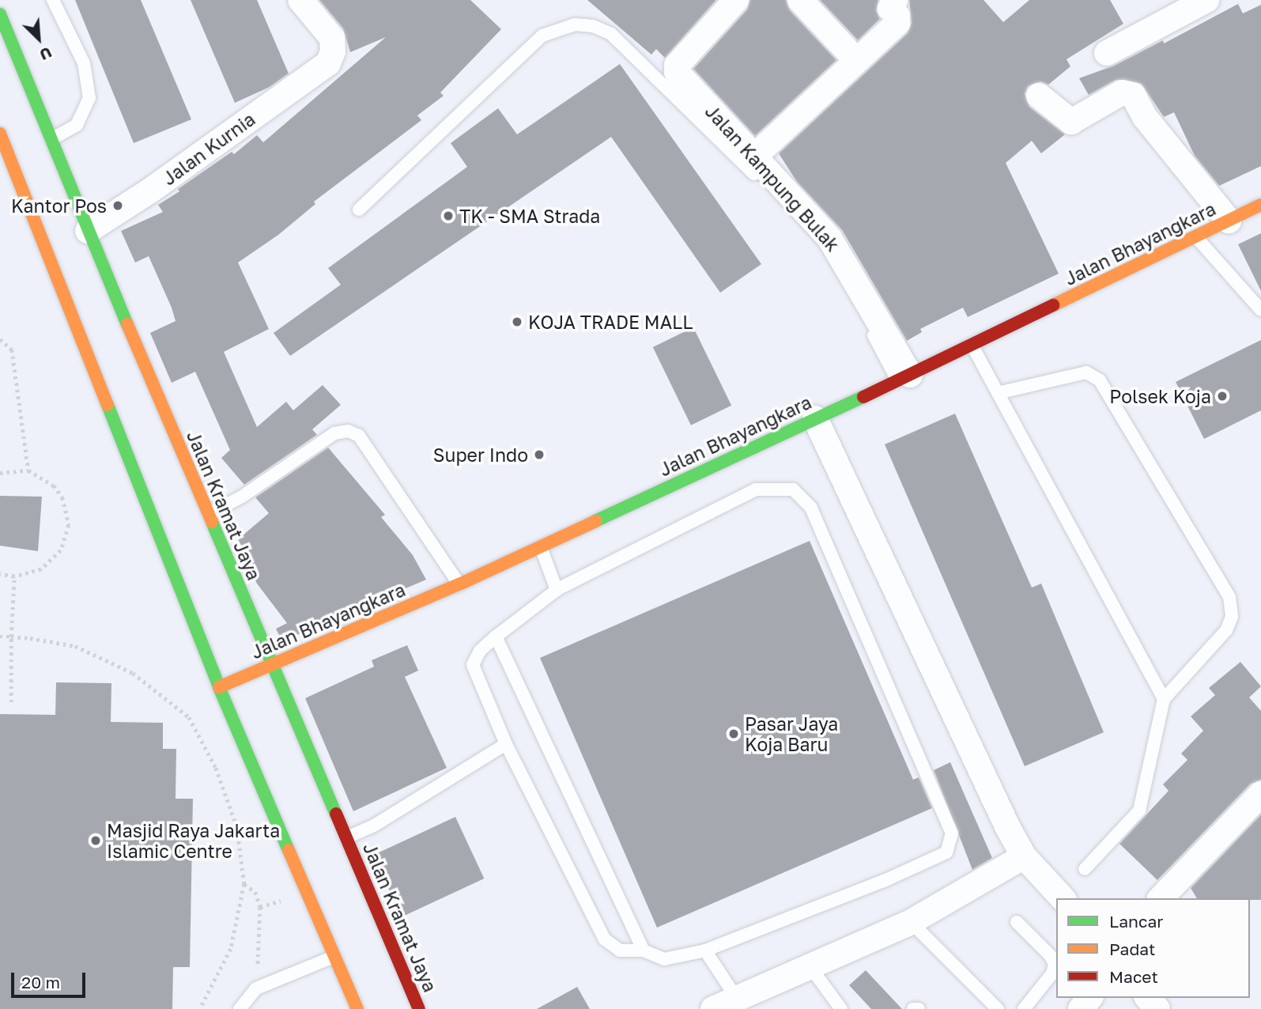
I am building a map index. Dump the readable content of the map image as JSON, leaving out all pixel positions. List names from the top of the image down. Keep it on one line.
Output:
{"streets":{"street":["Jalan Kurnia","Jalan Kampung Bulak","Jalan Bhayangkara","Jalan Kramat Jaya"]},"crossings":[["Jalan Kurnia","Jalan Kramat Jaya"],["Jalan Kampung Bulak","Jalan Bhayangkara"],["Jalan Bhayangkara","Jalan Kramat Jaya"]],"places":["Kantor Pos","TK - SMA Strada","KOJA TRADE MALL","Polsek Koja","Super Indo","Pasar Jaya Koja Baru","Masjid Raya Jakarta Islamic Centre"],"legend":["Lancar","Padat","Macet"],"scale_bar":"20 m","north":"bottom right"}
